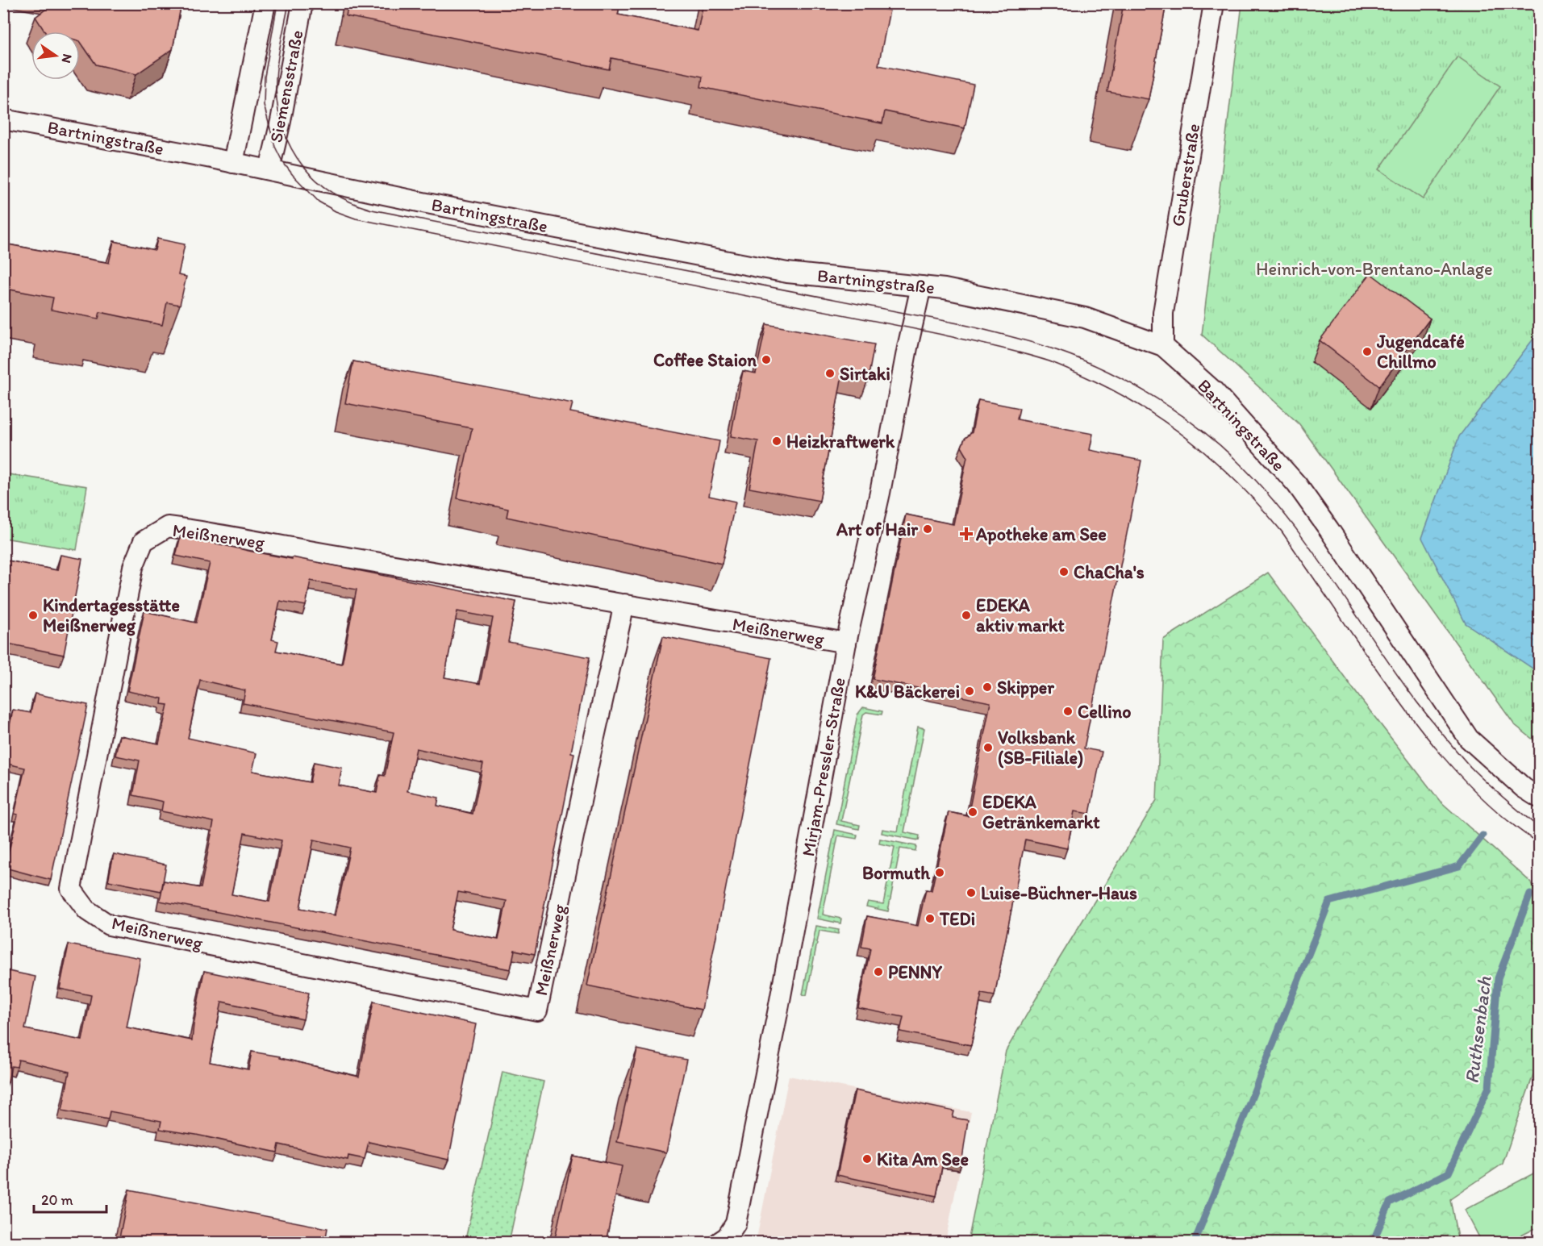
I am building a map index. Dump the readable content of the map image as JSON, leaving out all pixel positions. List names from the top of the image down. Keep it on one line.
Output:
{"streets":{"street":["Siemensstraße","Bartningstraße","Gruberstraße","Meißnerweg","Mirjam-Pressler-Straße"]},"crossings":[["Siemensstraße","Bartningstraße"],["Bartningstraße","Gruberstraße"],["Bartningstraße","Mirjam-Pressler-Straße"],["Meißnerweg","Mirjam-Pressler-Straße"]],"water":["Ruthsenbach"],"parks":["Heinrich-von-Brentano-Anlage"],"places":{"other":["Jugendcafé Chillmo","Coffee Staion","Sirtaki","Heizkraftwerk","Art of Hair","ChaCha's","Kindertagesstätte Meißnerweg","EDEKA aktiv markt","Skipper","K&U Bäckerei","Cellino","Volksbank (SB-Filiale)","EDEKA Getränkemarkt","Bormuth","Luise-Büchner-Haus","TEDi","PENNY","Kita Am See"],"health":["Apotheke am See"]},"scale_bar":"20 m","north":"right"}
